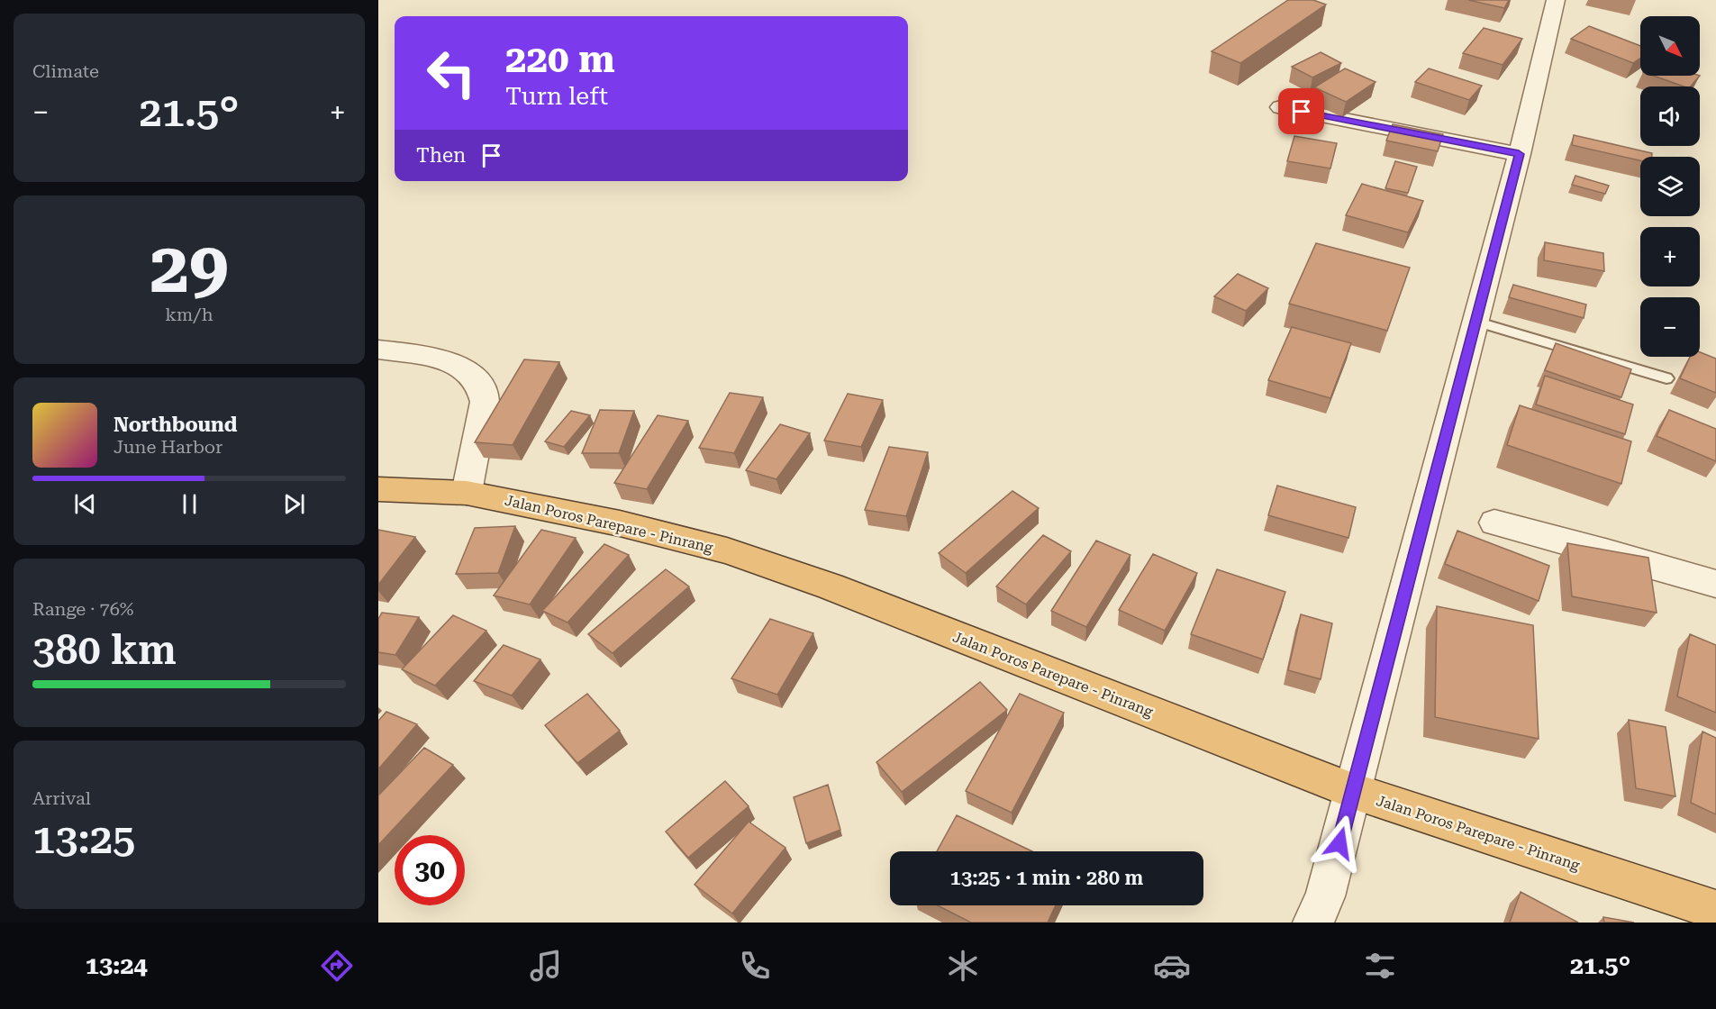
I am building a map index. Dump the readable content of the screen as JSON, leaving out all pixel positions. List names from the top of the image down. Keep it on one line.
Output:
{"streets":{"highway":["Jalan Poros Parepare - Pinrang"]},"north":"bottom right","page":{"tile":["Climate",["29","km/h"],["Range · 76%","380 km"],["Arrival","13:25"]],"map_buttons":["+","−"],"turn":["220 m","Turn left"],"heat":["−","21.5°","+"],"then":"Then","song":["Northbound","June Harbor"],"limit":"30","trip":"13:25 · 1 min · 280 m","tabs":["13:24","21.5°"]}}
